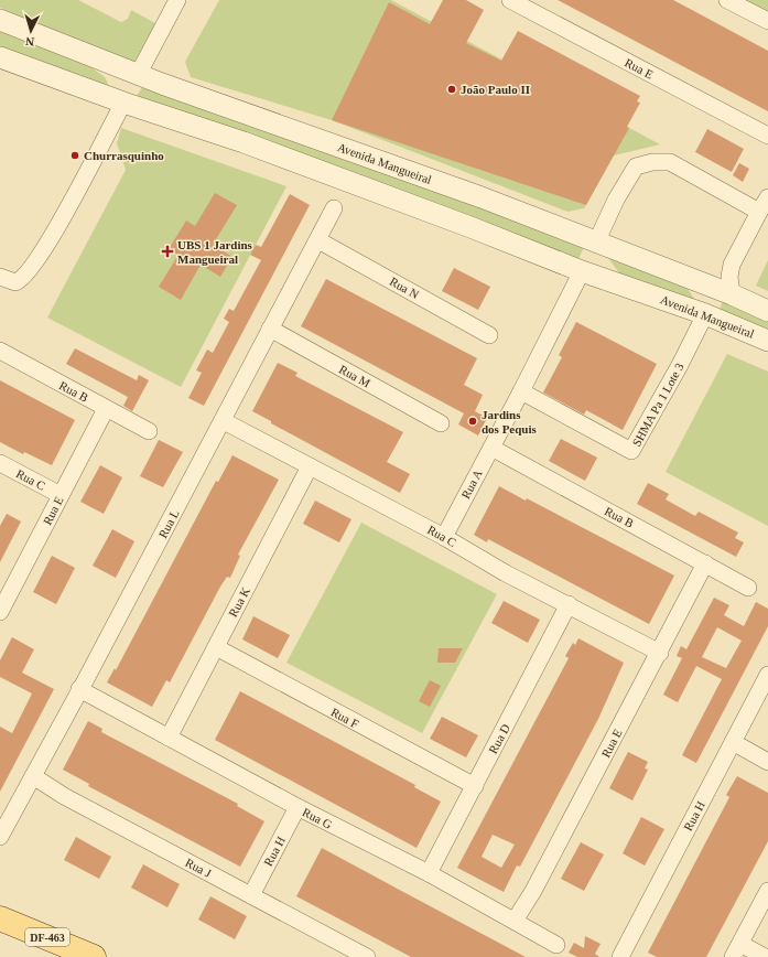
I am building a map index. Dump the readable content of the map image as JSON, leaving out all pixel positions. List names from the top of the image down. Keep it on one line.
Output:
{"streets":{"main road":["DF-463"],"street":["Rua E","Avenida Mangueiral","Rua N","Rua M","Rua B","SHMA Pa 1 Lote 3","Rua C","Rua A","Rua L","Rua K","Rua F","Rua D","Rua H","Rua G","Rua J"]},"crossings":[["Rua E","Rua B"],["Rua E","Rua C"],["Rua E","Rua G"],["Avenida Mangueiral","SHMA Pa 1 Lote 3"],["Rua N","Rua L"],["Rua M","Rua L"],["Rua B","Rua A"],["SHMA Pa 1 Lote 3","Rua A"],["Rua C","Rua A"],["Rua C","Rua L"],["Rua C","Rua K"],["Rua C","Rua D"],["Rua L","Rua G"],["Rua L","Rua J"],["Rua K","Rua F"],["Rua K","Rua G"],["Rua F","Rua D"],["Rua D","Rua G"],["Rua H","Rua G"],["Rua H","Rua J"]],"places":{"other":["João Paulo II","Churrasquinho","Jardins dos Pequis"],"health":["UBS 1 Jardins Mangueiral"]},"north":"bottom"}
